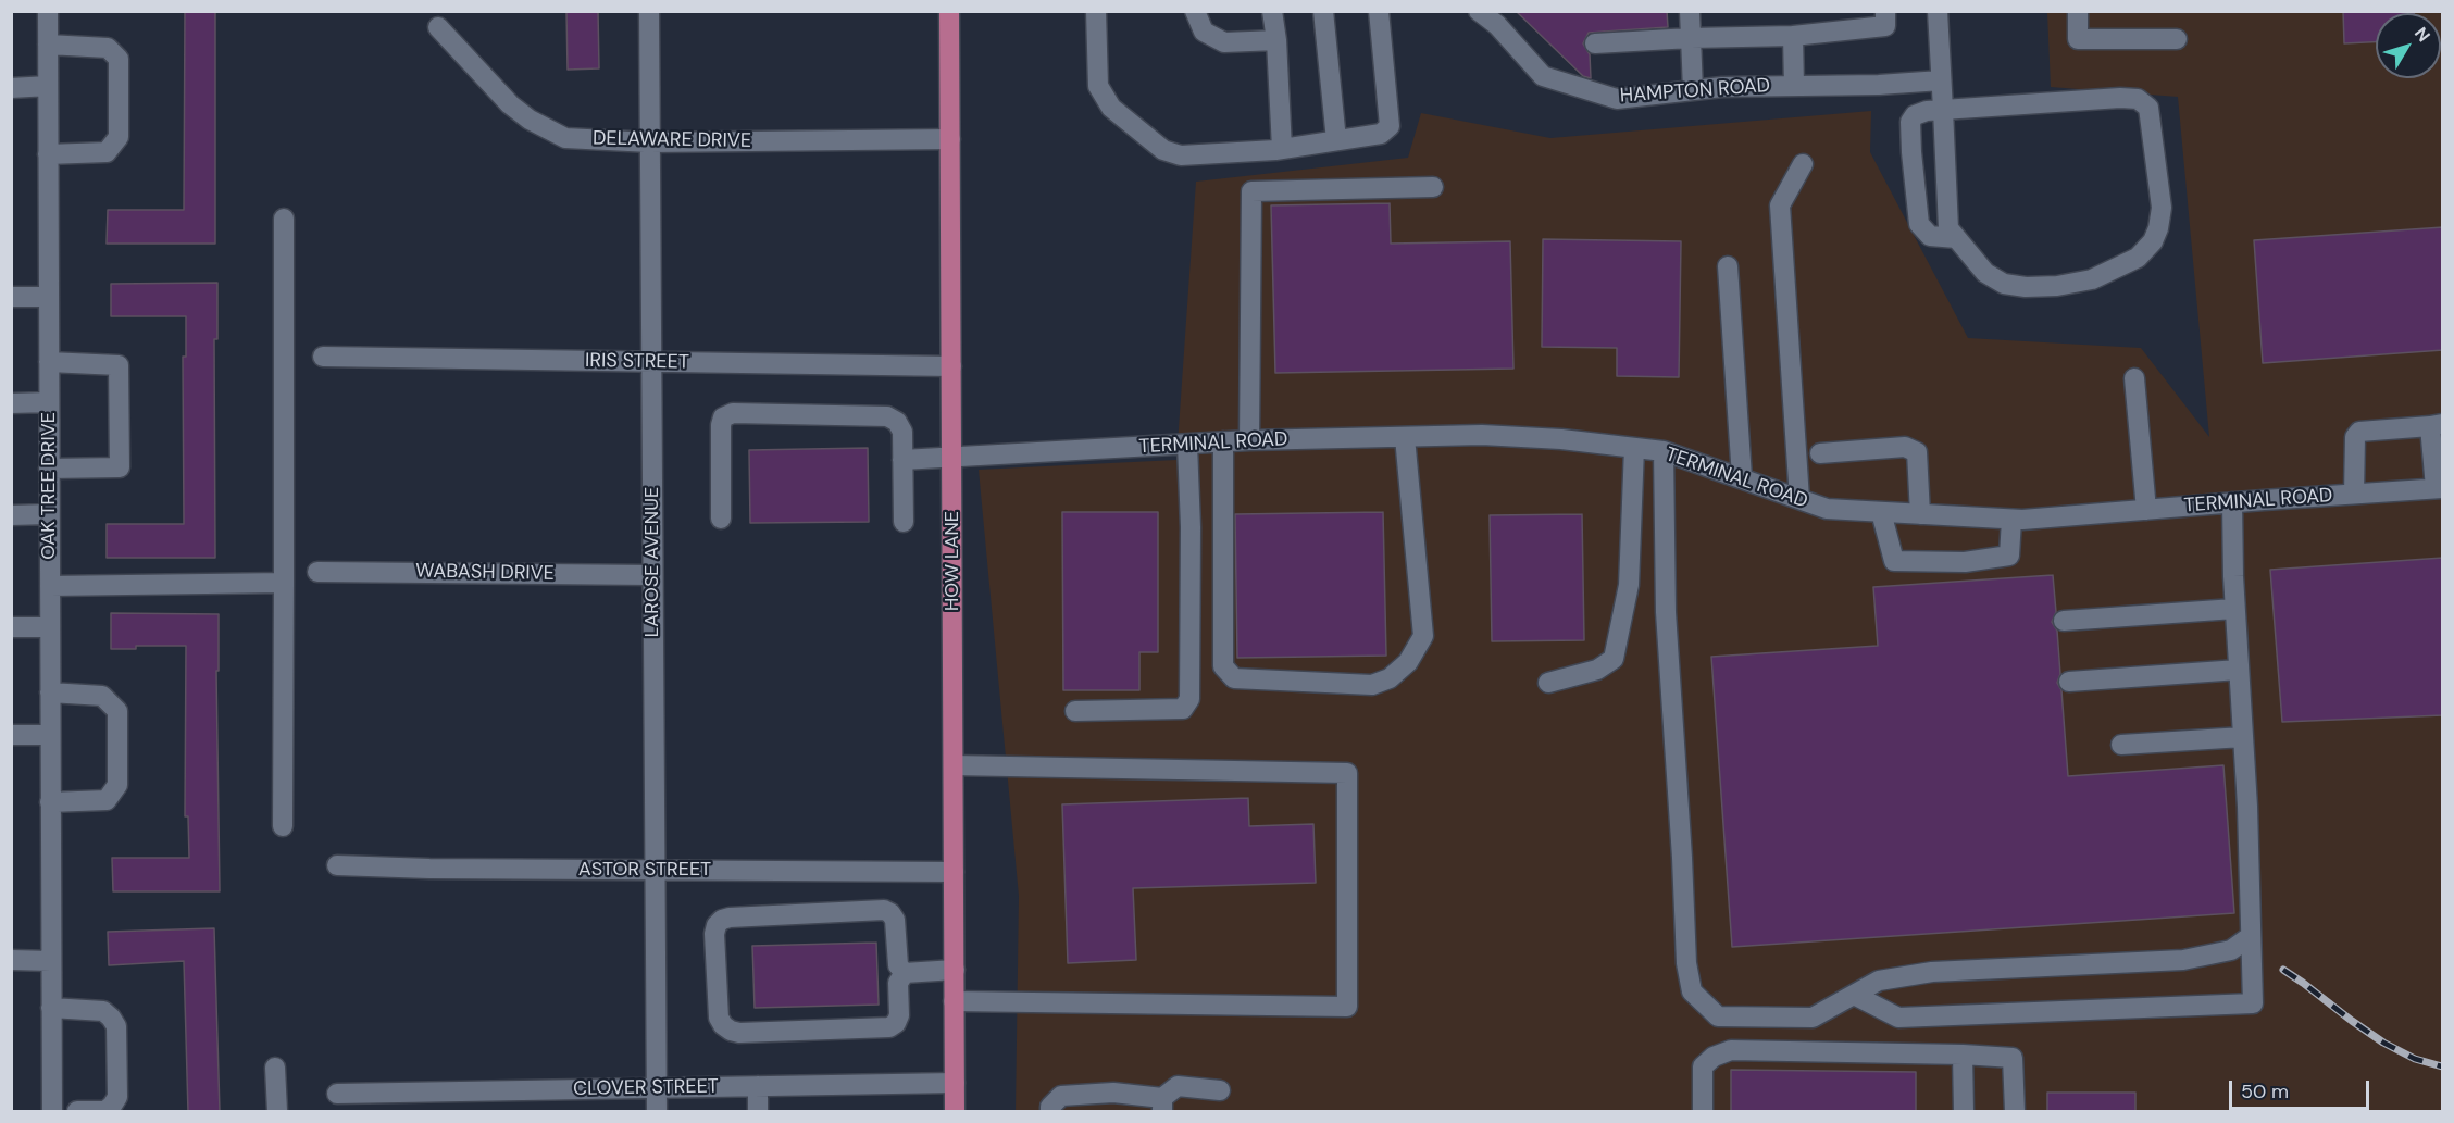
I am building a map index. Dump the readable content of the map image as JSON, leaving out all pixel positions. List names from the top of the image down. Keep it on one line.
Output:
{"streets":{"main road":["HOW LANE"],"street":["HAMPTON ROAD","DELAWARE DRIVE","IRIS STREET","TERMINAL ROAD","OAK TREE DRIVE","LAROSE AVENUE","WABASH DRIVE","ASTOR STREET","CLOVER STREET"]},"crossings":[["DELAWARE DRIVE","HOW LANE"],["DELAWARE DRIVE","LAROSE AVENUE"],["IRIS STREET","HOW LANE"],["IRIS STREET","LAROSE AVENUE"],["TERMINAL ROAD","HOW LANE"],["HOW LANE","ASTOR STREET"],["HOW LANE","CLOVER STREET"],["LAROSE AVENUE","WABASH DRIVE"],["LAROSE AVENUE","ASTOR STREET"],["LAROSE AVENUE","CLOVER STREET"]],"scale_bar":"50 m","north":"top right"}
